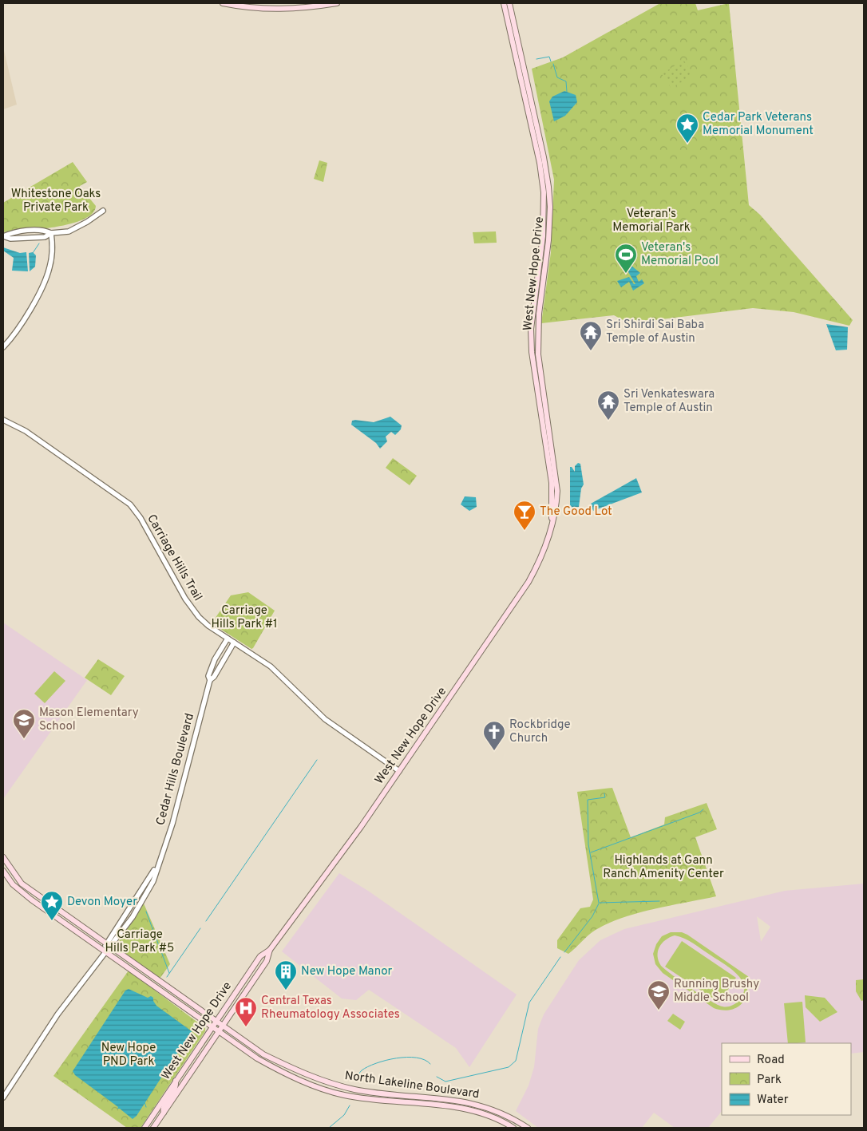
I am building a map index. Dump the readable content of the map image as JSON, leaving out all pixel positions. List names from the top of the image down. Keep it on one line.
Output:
{"streets":{"main road":["West New Hope Drive","North Lakeline Boulevard"],"street":["Carriage Hills Trail","Cedar Hills Boulevard"]},"crossings":[["West New Hope Drive","Carriage Hills Trail"],["West New Hope Drive","North Lakeline Boulevard"],["Carriage Hills Trail","Cedar Hills Boulevard"],["Cedar Hills Boulevard","North Lakeline Boulevard"]],"parks":["Whitestone Oaks Private Park","Veteran's Memorial Park","Carriage Hills Park #1","Highlands at Gann Ranch Amenity Center","Carriage Hills Park #5","New Hope PND Park"],"places":{"place":["Cedar Park Veterans Memorial Monument","Devon Moyer"],"sports":["Veteran's Memorial Pool"],"temple":["Sri Shirdi Sai Baba Temple of Austin","Sri Venkateswara Temple of Austin"],"bar":["The Good Lot"],"school or university":["Mason Elementary School","Running Brushy Middle School"],"church":["Rockbridge Church"],"building":["New Hope Manor"],"hospital":["Central Texas Rheumatology Associates"]},"legend":["Road","Park","Water"]}
